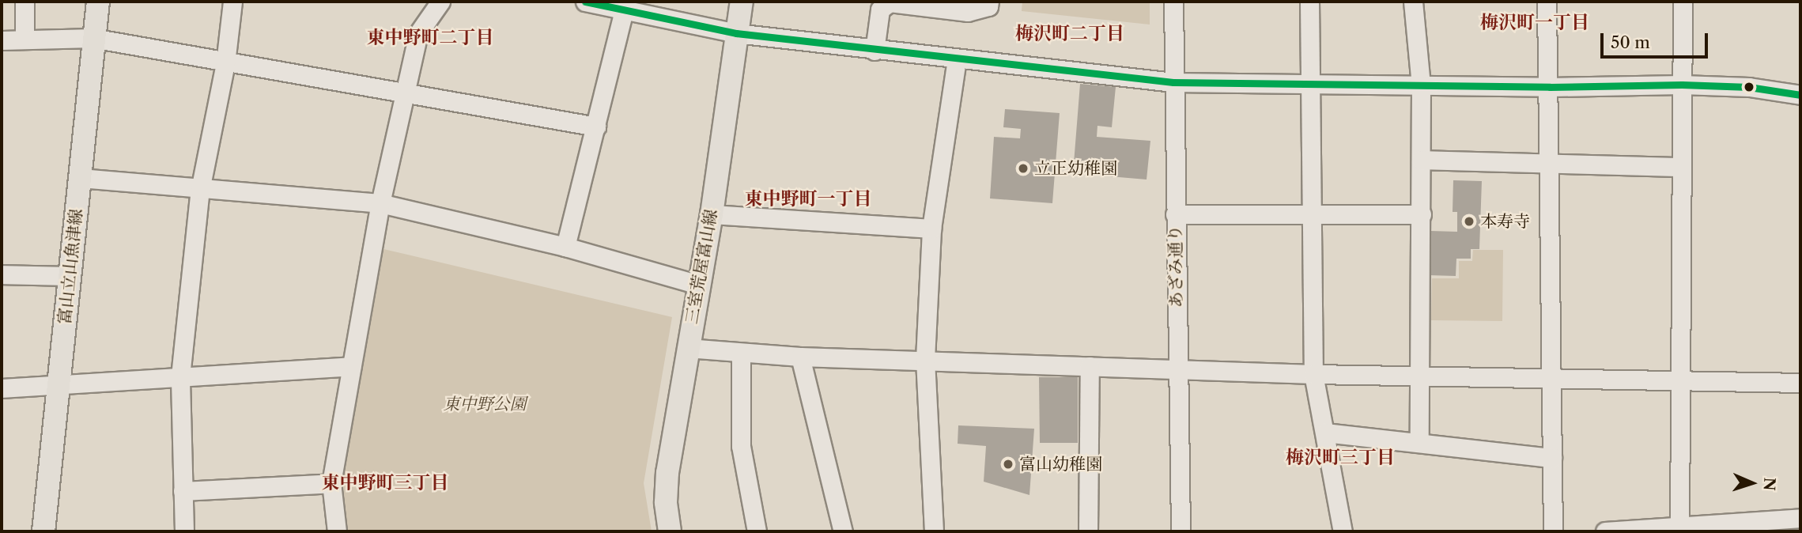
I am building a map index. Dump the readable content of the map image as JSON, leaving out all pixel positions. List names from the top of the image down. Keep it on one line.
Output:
{"streets":{"main road":["富山立山魚津線","三室荒屋富山線"],"street":["あざみ通り"]},"districts":["梅沢町一丁目","梅沢町二丁目","東中野町二丁目","東中野町一丁目","梅沢町三丁目","東中野町三丁目"],"parks":["東中野公園"],"places":["立正幼稚園","本寿寺","富山幼稚園"],"scale_bar":"50 m","north":"right"}
